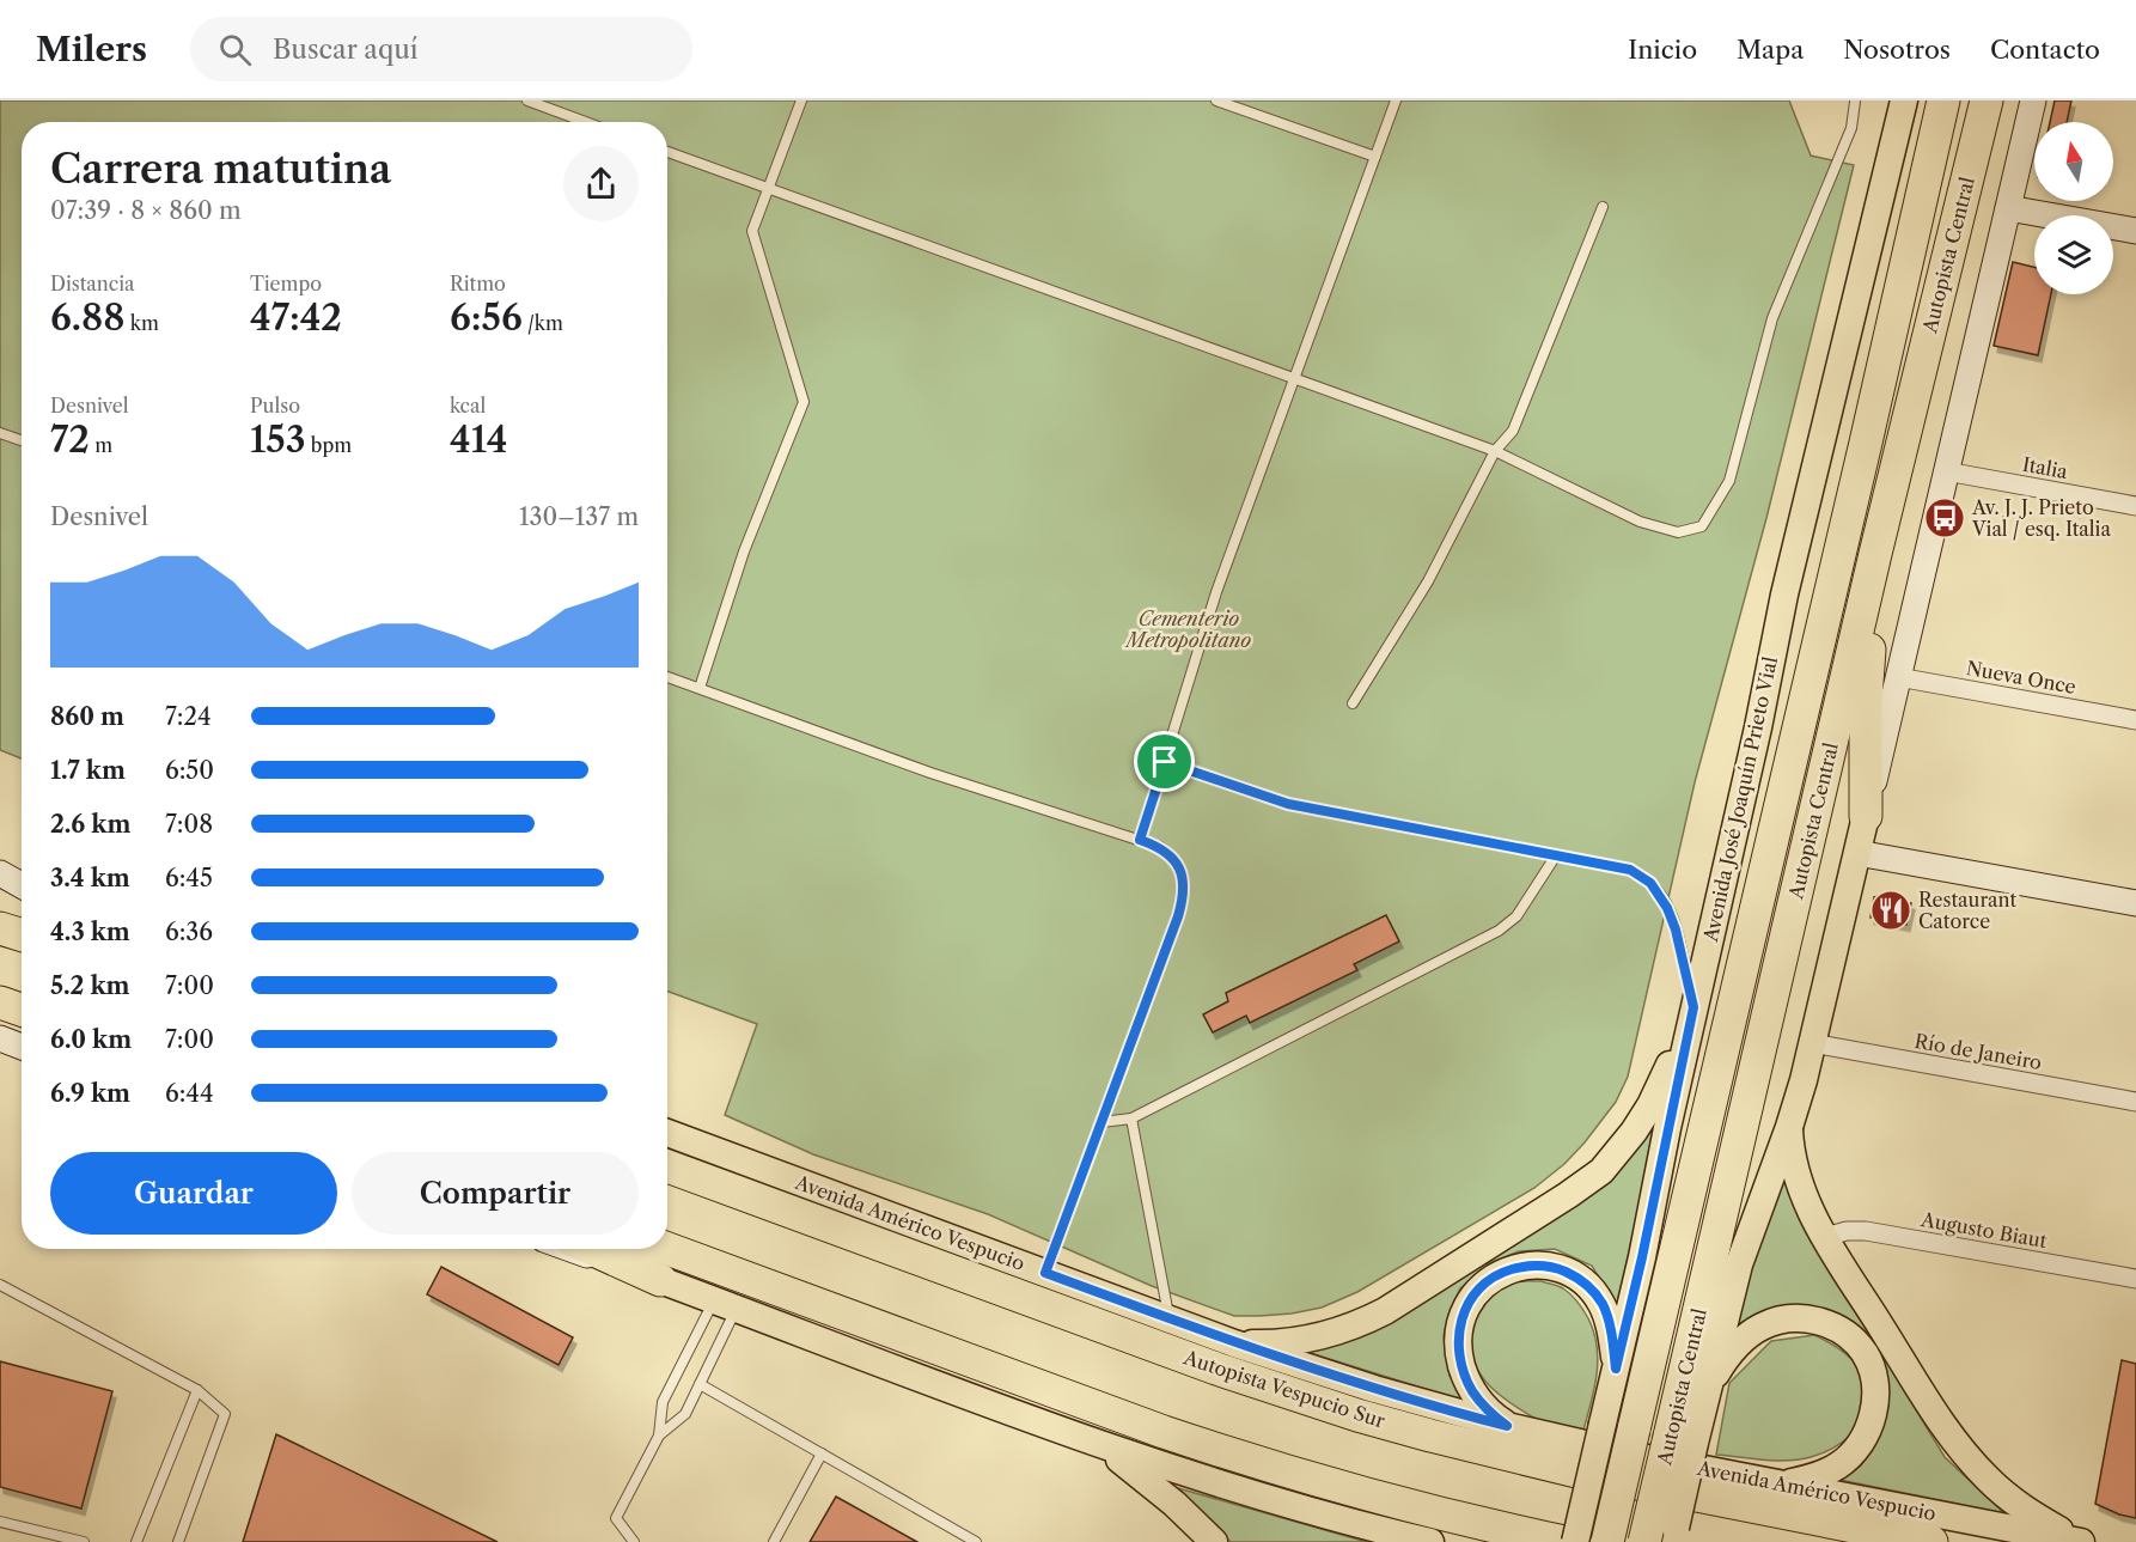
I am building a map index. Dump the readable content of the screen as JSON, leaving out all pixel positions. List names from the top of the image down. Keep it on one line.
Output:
{"streets":{"highway":["Autopista Central","Autopista Vespucio Sur"],"main road":["Avenida José Joaquín Prieto Vial","Avenida Américo Vespucio"],"street":["Italia","Nueva Once","Río de Janeiro","Augusto Biaut"]},"parks":["Cementerio Metropolitano"],"places":{"bus stop":["Av. J. J. Prieto Vial / esq. Italia"],"restaurant":["Restaurant Catorce"]},"north":"top","page":{"header":"Milers","search":"Buscar aquí","nav":["Inicio","Mapa","Nosotros","Contacto"],"heading":["Carrera matutina","07:39 · 8 × 860 m"],"stats":[["Distancia","6.88 km"],["Tiempo","47:42"],["Ritmo","6:56 /km"],["Desnivel","72 m"],["Pulso","153 bpm"],["kcal","414"]],"chart":["Desnivel","130–137 m"],"list":[{"name":"860 m","note":"7:24"},{"name":"1.7 km","note":"6:50"},{"name":"2.6 km","note":"7:08"},{"name":"3.4 km","note":"6:45"},{"name":"4.3 km","note":"6:36"},{"name":"5.2 km","note":"7:00"},{"name":"6.0 km","note":"7:00"},{"name":"6.9 km","note":"6:44"}],"buttons":["Guardar","Compartir"]}}
